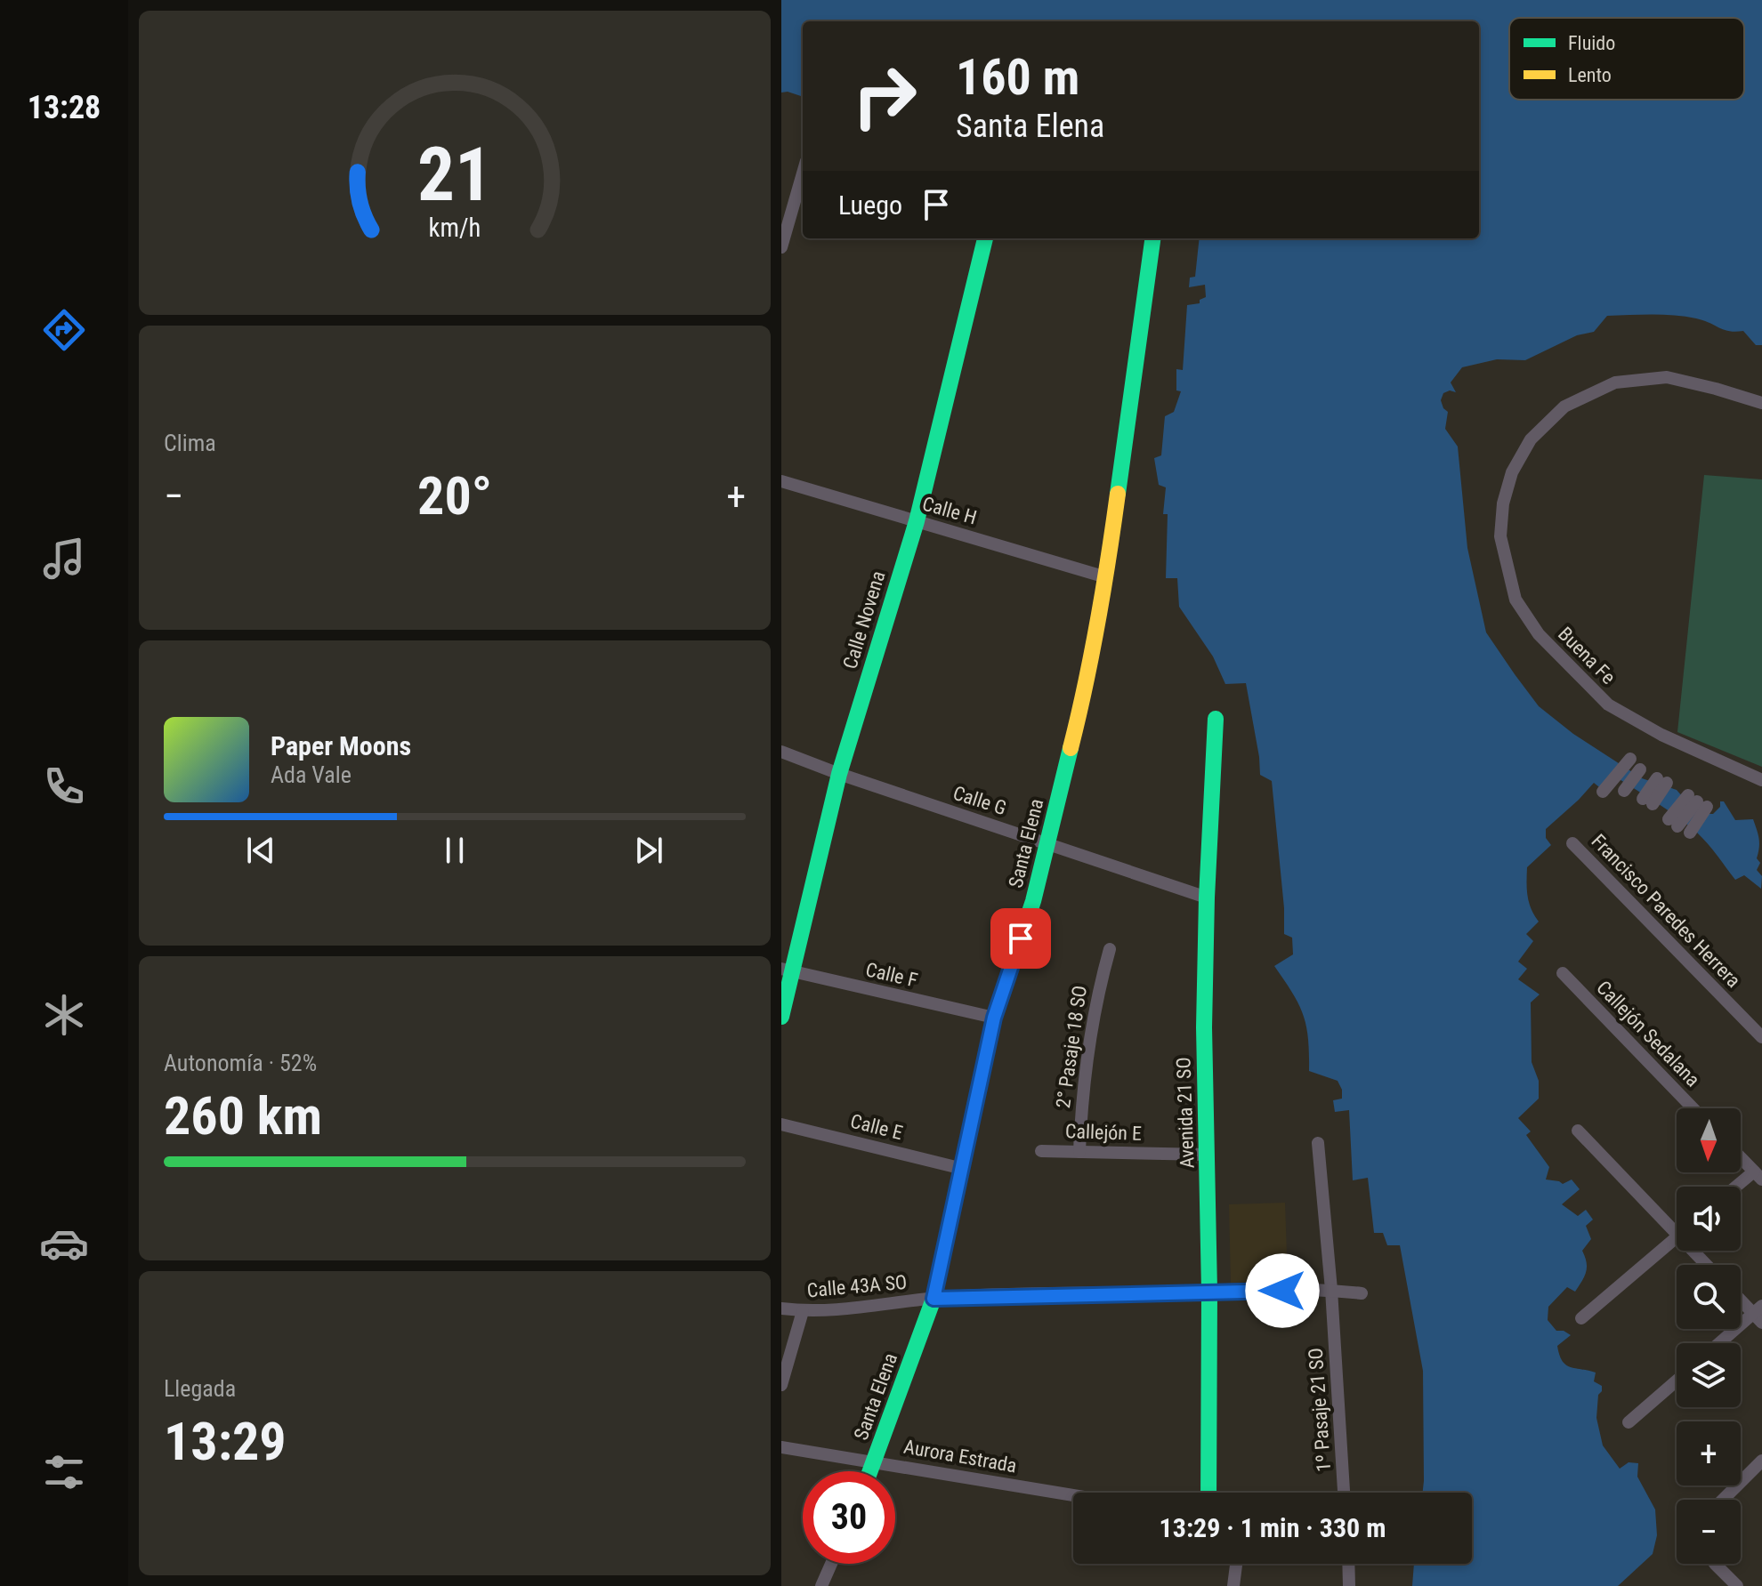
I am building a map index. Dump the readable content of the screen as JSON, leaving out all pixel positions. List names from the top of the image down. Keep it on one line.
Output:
{"streets":{"street":["Calle H","Calle Novena","Buena Fe","Calle G","Santa Elena","Francisco Paredes Herrera","Calle F","Callejón Sedalana","2° Pasaje 18 SO","Avenida 21 SO","Calle E","Callejón E","Calle 43A SO","1º Pasaje 21 SO","Aurora Estrada"]},"crossings":[["Calle H","Calle Novena"],["Calle H","Santa Elena"],["Calle Novena","Calle G"],["Calle Novena","Calle F"],["Calle G","Santa Elena"],["Calle G","Avenida 21 SO"],["Santa Elena","Calle F"],["Santa Elena","Calle E"],["Santa Elena","Calle 43A SO"],["Santa Elena","Aurora Estrada"],["2° Pasaje 18 SO","Callejón E"],["Avenida 21 SO","Callejón E"],["Avenida 21 SO","Calle 43A SO"],["Calle 43A SO","1º Pasaje 21 SO"]],"legend":["Fluido","Lento"],"north":"bottom","page":{"tabs":"13:28","turn":["160 m","Santa Elena"],"then":"Luego","tile":["Clima",["Autonomía · 52%","260 km"],["Llegada","13:29"]],"heat":["−","20°","+"],"song":["Paper Moons","Ada Vale"],"map_buttons":["+","−"],"limit":"30","trip":"13:29 · 1 min · 330 m","gauge":["21","km/h"]}}
